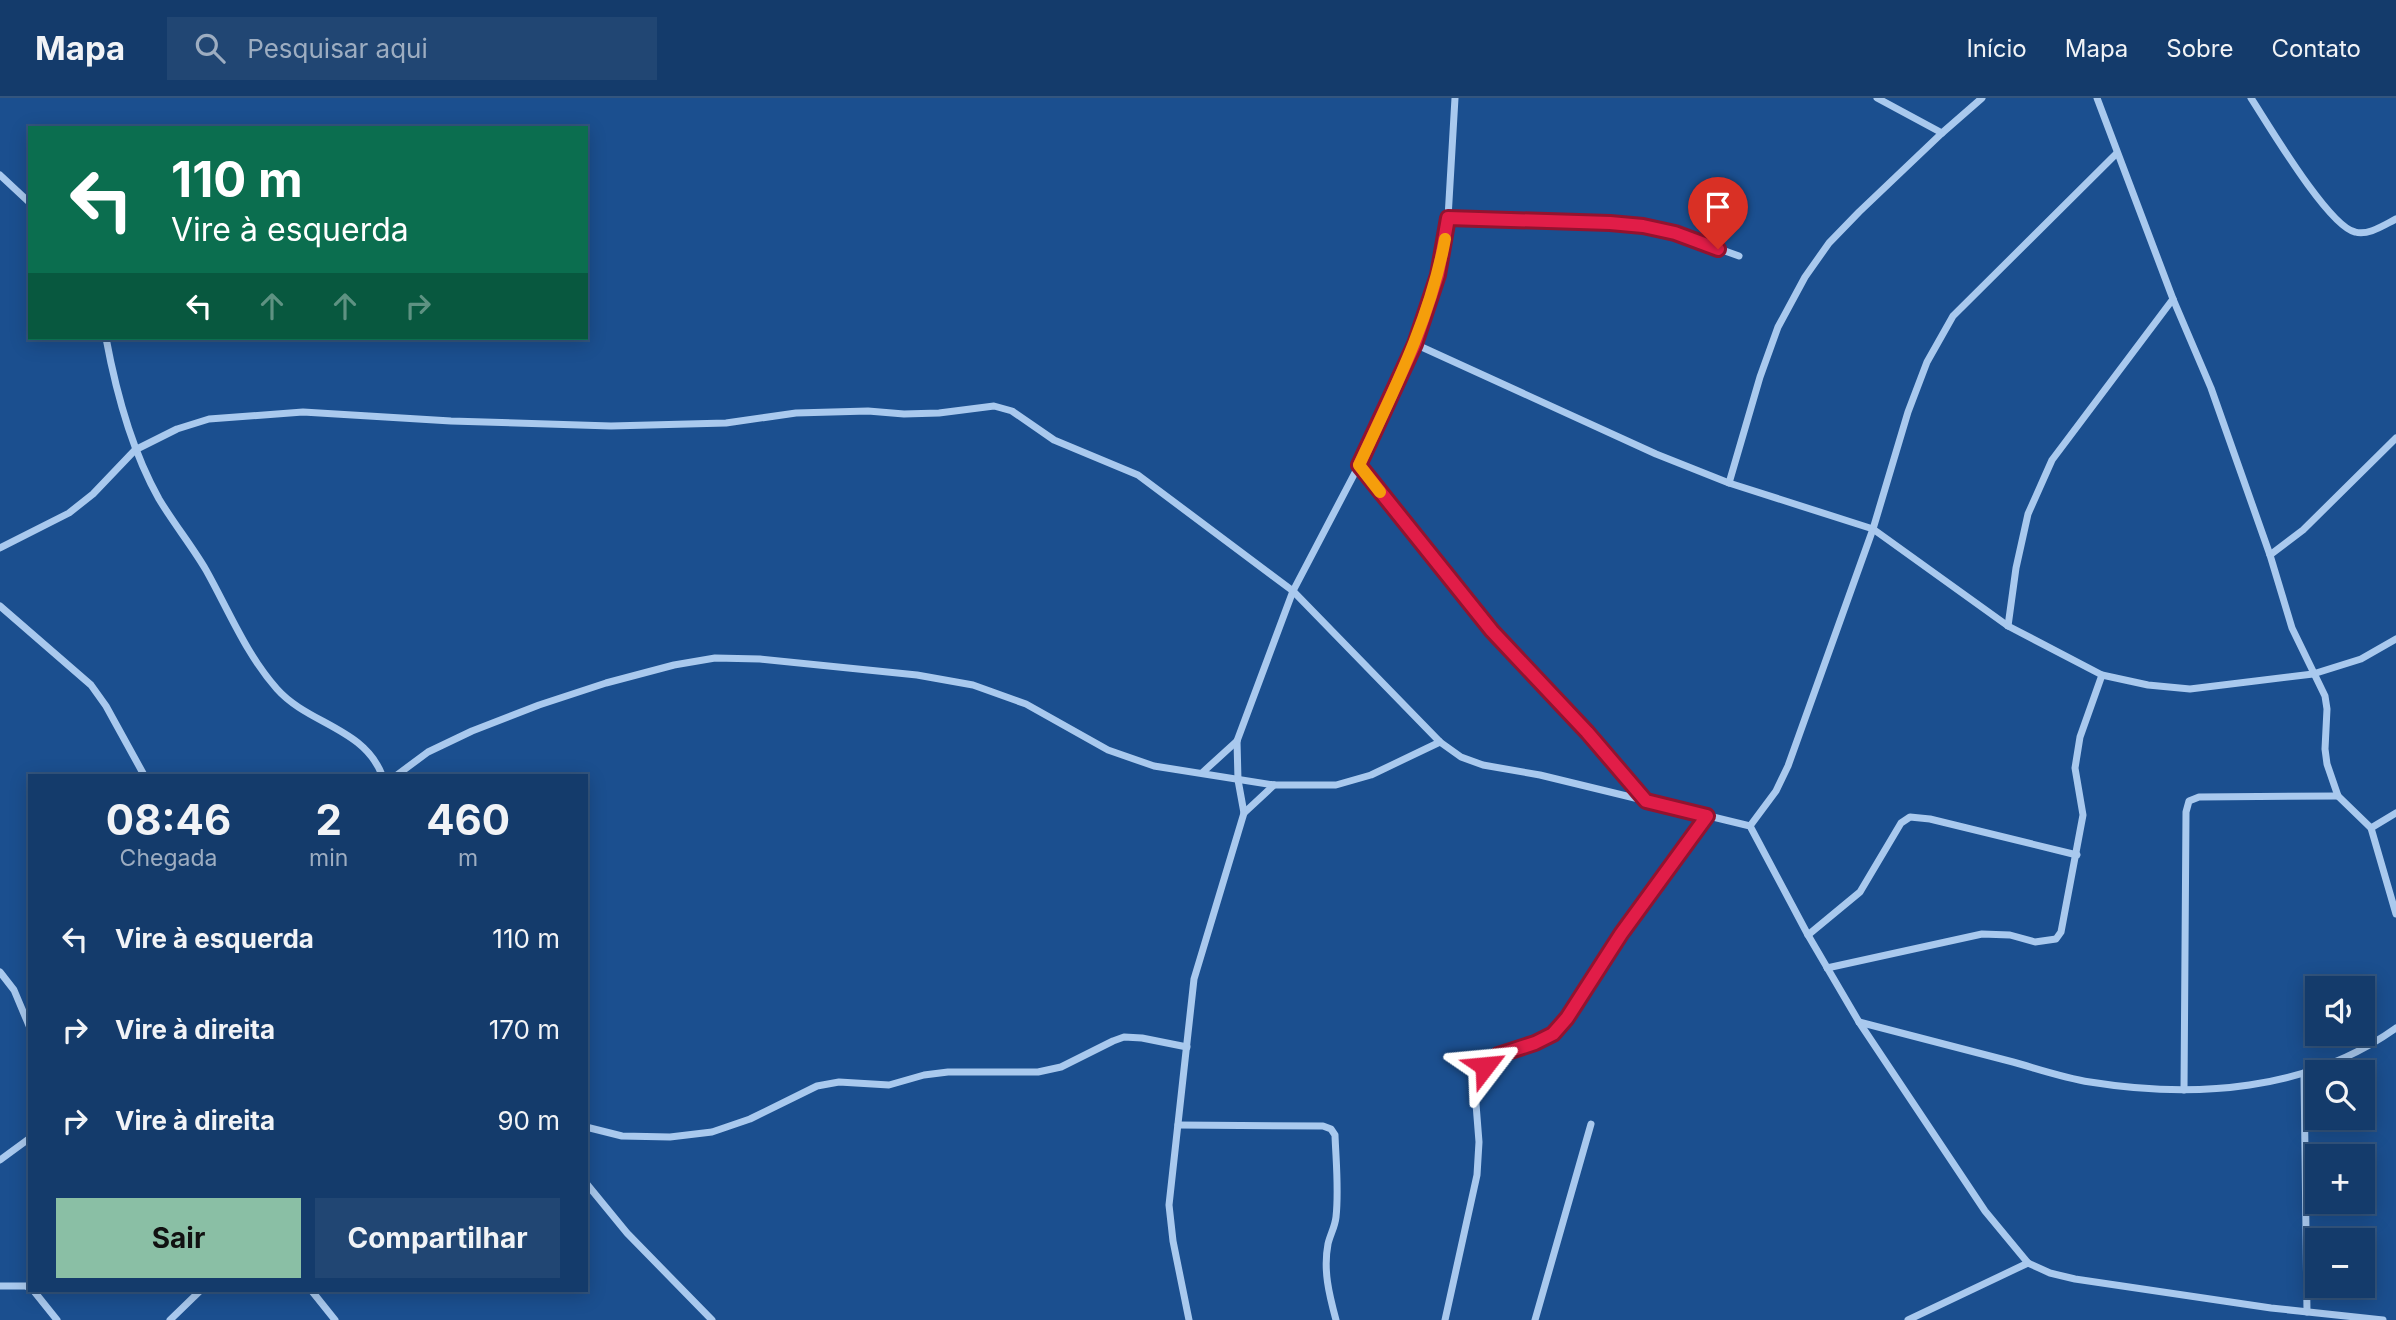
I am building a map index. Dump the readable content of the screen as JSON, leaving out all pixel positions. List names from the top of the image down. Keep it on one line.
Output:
{"page":{"header":"Mapa","search":"Pesquisar aqui","nav":["Início","Mapa","Sobre","Contato"],"turn":["110 m","Vire à esquerda"],"eta":["08:46","Chegada","2","min","460","m"],"list":[{"name":"Vire à esquerda","value":"110 m"},{"name":"Vire à direita","value":"170 m"},{"name":"Vire à direita","value":"90 m"}],"map_buttons":["+","−"],"buttons":["Sair","Compartilhar"]}}
